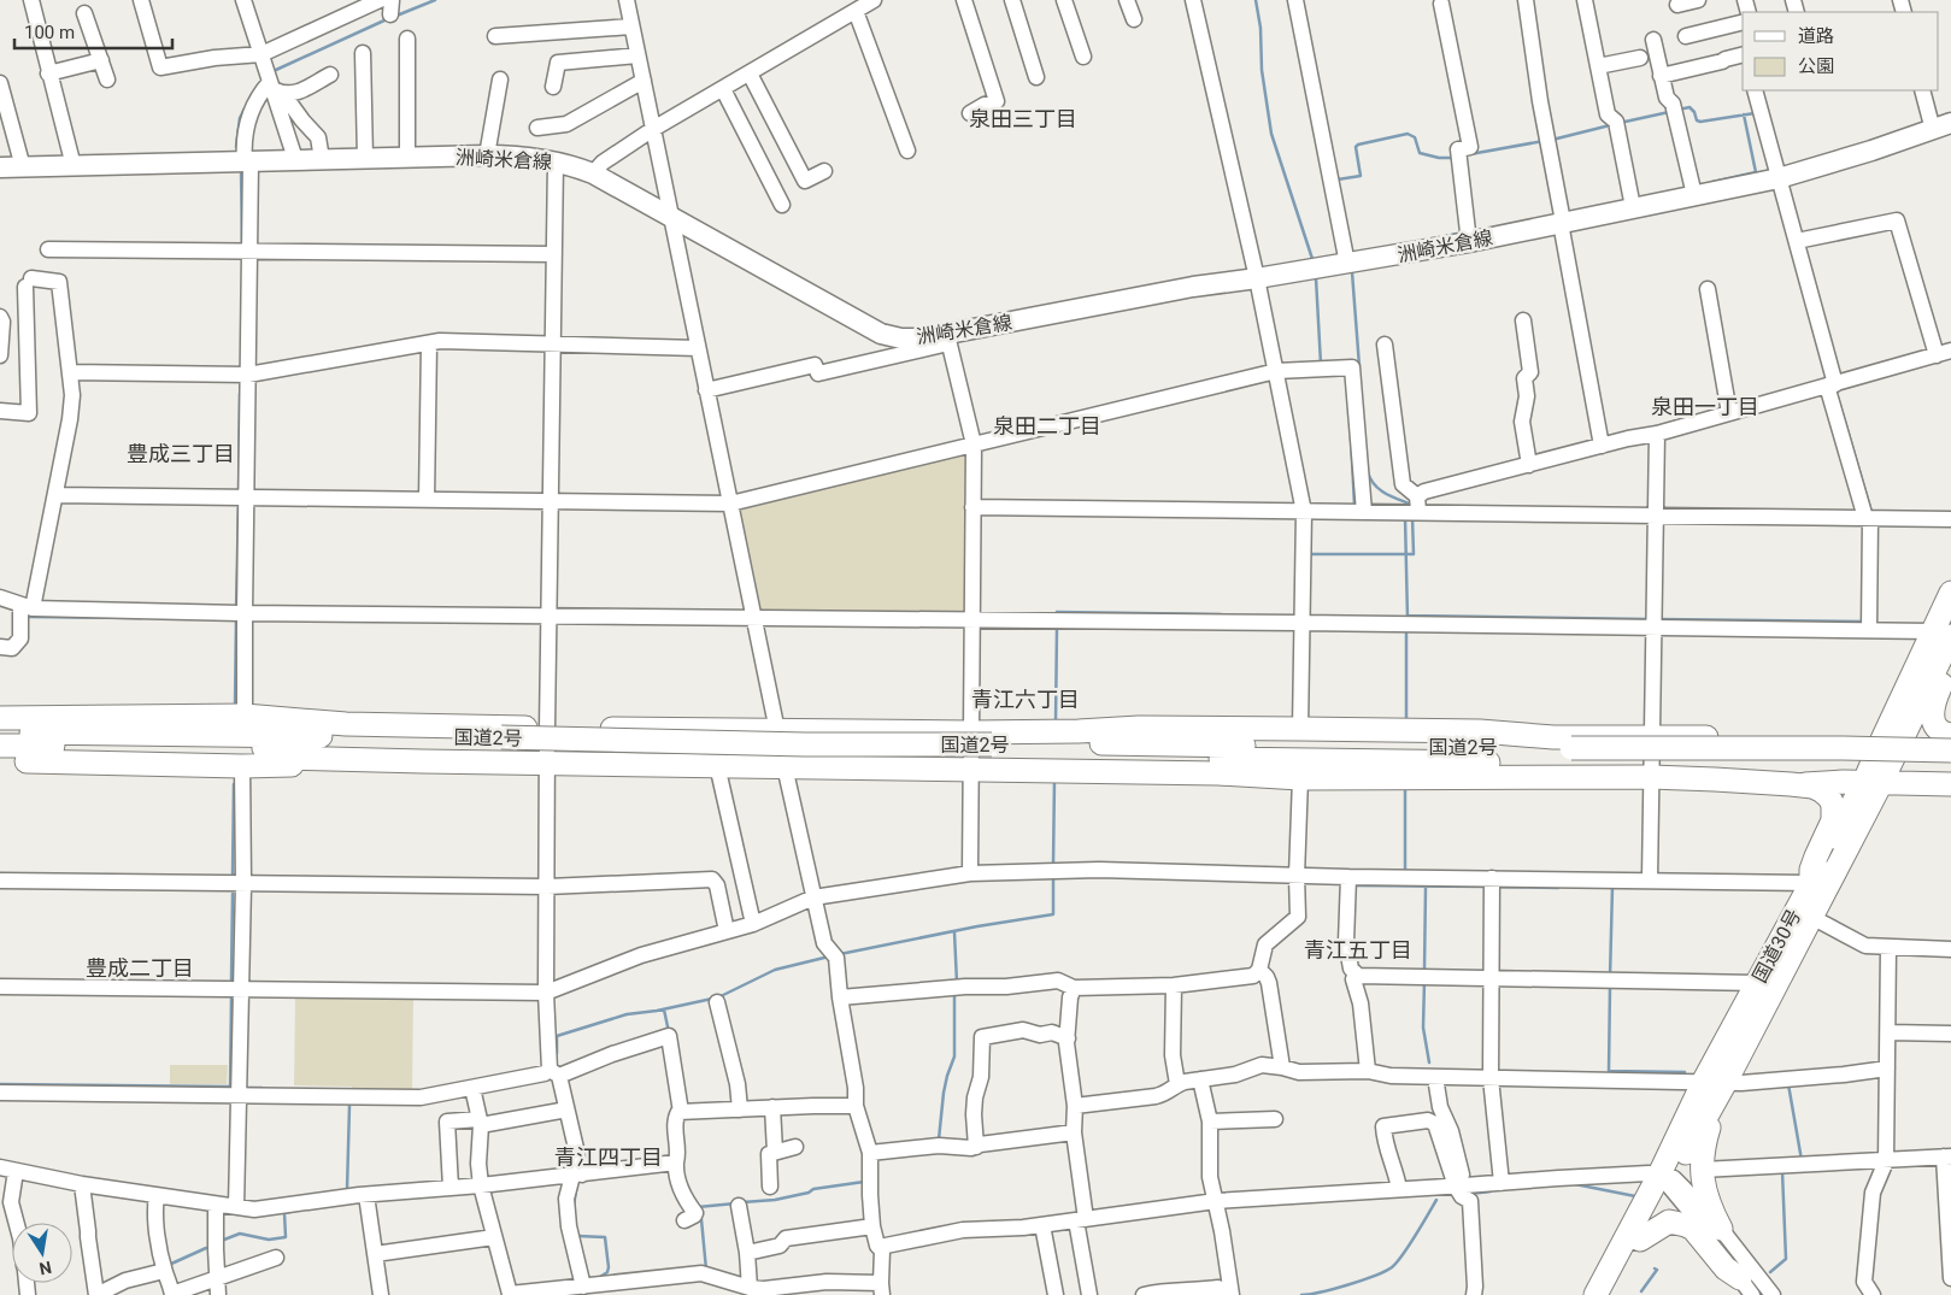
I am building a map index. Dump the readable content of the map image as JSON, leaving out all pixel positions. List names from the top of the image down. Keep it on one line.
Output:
{"streets":{"highway":["国道2号","国道30号"],"main road":["洲崎米倉線"]},"districts":["泉田三丁目","泉田一丁目","泉田二丁目","豊成三丁目","青江六丁目","青江五丁目","豊成二丁目","青江四丁目"],"legend":["道路","公園"],"scale_bar":"100 m","north":"bottom"}
